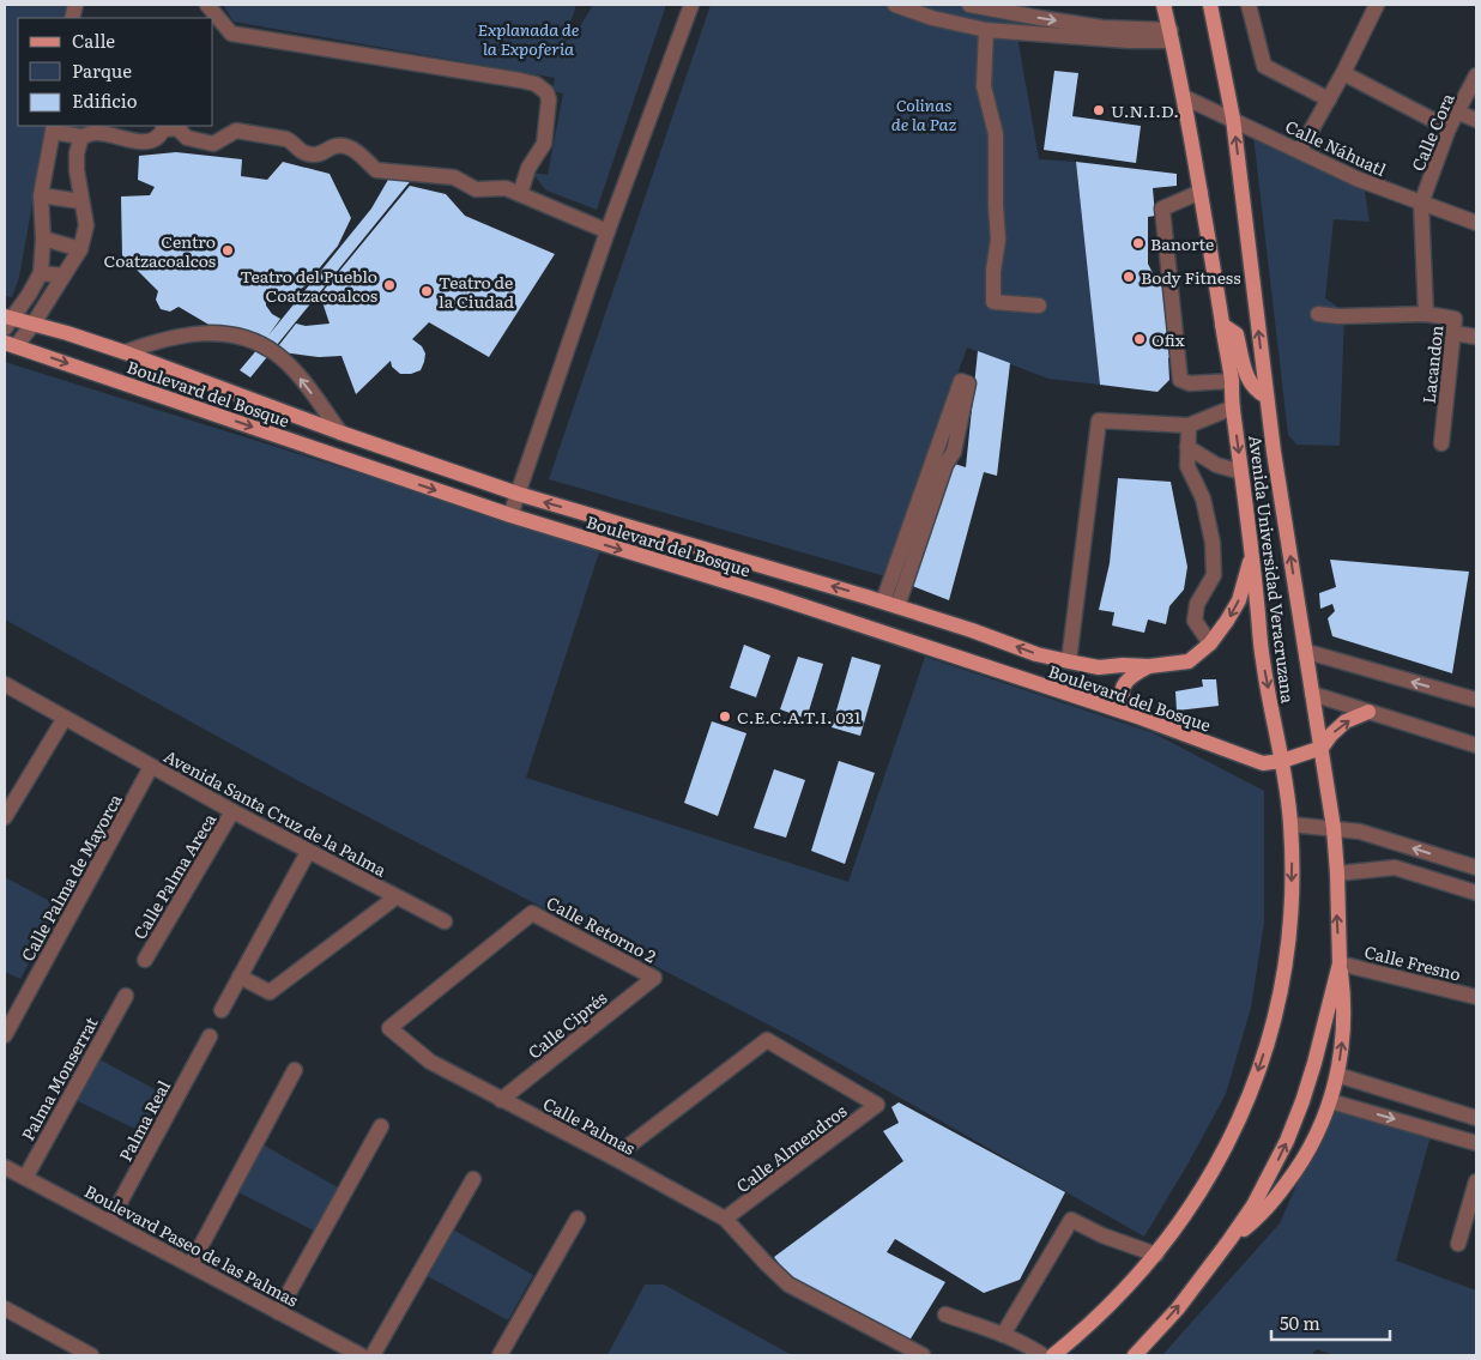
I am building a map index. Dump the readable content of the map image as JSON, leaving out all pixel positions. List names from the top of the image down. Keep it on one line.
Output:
{"streets":{"main road":["Boulevard del Bosque","Avenida Universidad Veracruzana"],"street":["Calle Cora","Calle Náhuatl","Lacandon","Avenida Santa Cruz de la Palma","Calle Palma Areca","Calle Palma de Mayorca","Calle Retorno 2","Calle Fresno","Calle Ciprés","Palma Monserrat","Palma Real","Calle Palmas","Calle Almendros","Boulevard Paseo de las Palmas"]},"crossings":[["Calle Cora","Calle Náhuatl"],["Calle Náhuatl","Avenida Universidad Veracruzana"],["Boulevard del Bosque","Avenida Universidad Veracruzana"],["Avenida Universidad Veracruzana","Calle Fresno"],["Avenida Santa Cruz de la Palma","Calle Palma Areca"],["Avenida Santa Cruz de la Palma","Calle Palma de Mayorca"],["Calle Retorno 2","Calle Ciprés"],["Calle Retorno 2","Calle Palmas"],["Calle Ciprés","Calle Palmas"],["Palma Monserrat","Boulevard Paseo de las Palmas"],["Palma Real","Boulevard Paseo de las Palmas"],["Calle Palmas","Calle Almendros"]],"parks":["Explanada de la Expoferia","Colinas de la Paz"],"places":["U.N.I.D.","Banorte","Centro Coatzacoalcos","Body Fitness","Teatro del Pueblo Coatzacoalcos","Teatro de la Ciudad","Ofix","C.E.C.A.T.I. 031"],"legend":["Calle","Parque","Edificio"],"scale_bar":"50 m"}
